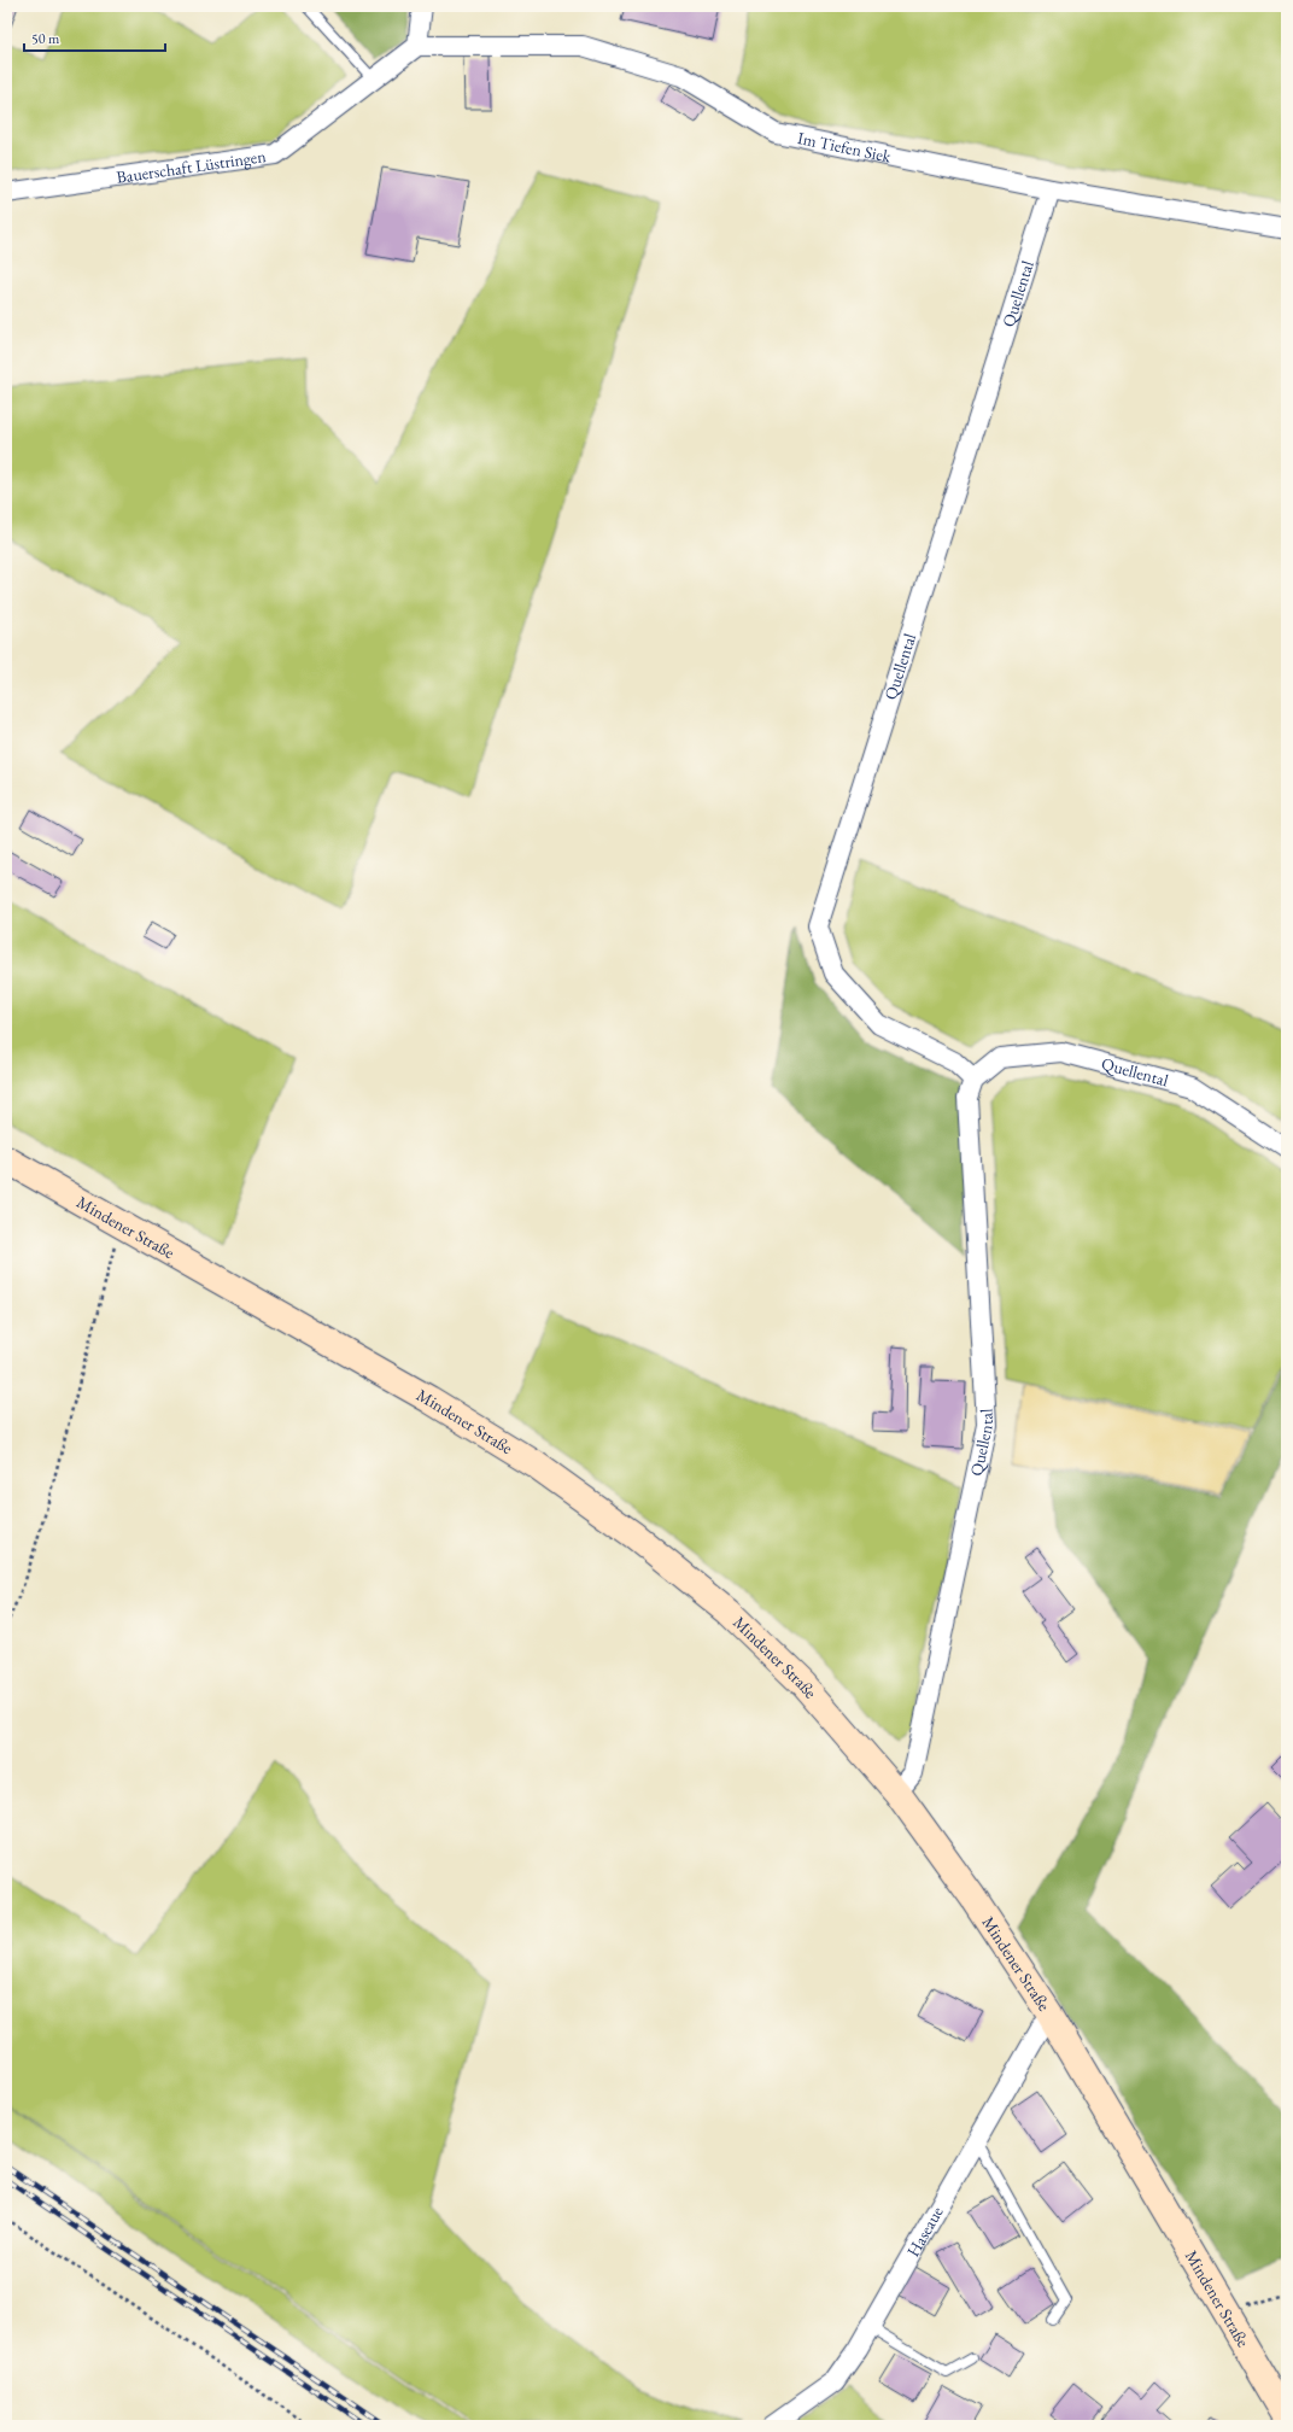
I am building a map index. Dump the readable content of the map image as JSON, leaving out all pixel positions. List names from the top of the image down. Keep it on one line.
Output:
{"streets":{"main road":["Mindener Straße"],"street":["Im Tiefen Siek","Bauerschaft Lüstringen","Quellental","Haseaue"]},"crossings":[["Im Tiefen Siek","Bauerschaft Lüstringen"],["Im Tiefen Siek","Quellental"],["Quellental","Mindener Straße"],["Mindener Straße","Haseaue"]],"scale_bar":"50 m"}
